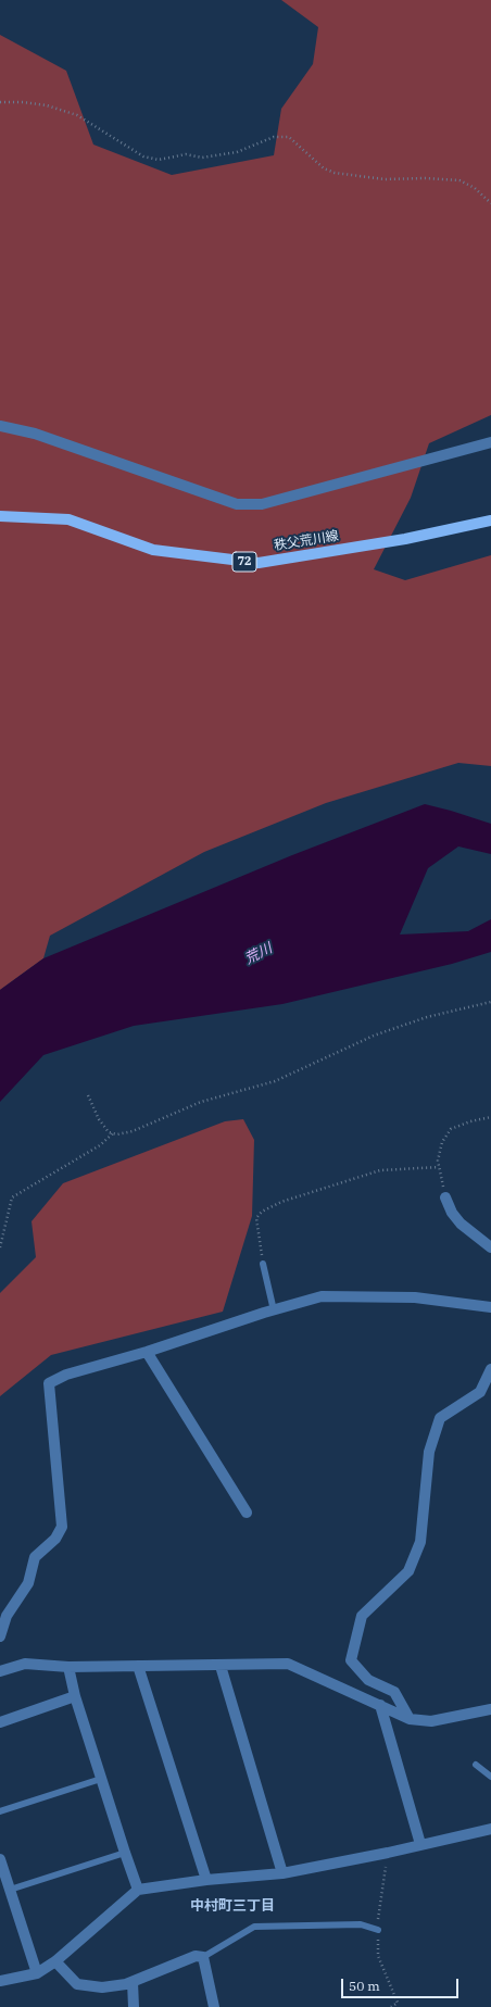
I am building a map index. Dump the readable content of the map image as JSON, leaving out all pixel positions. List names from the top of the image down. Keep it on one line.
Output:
{"streets":{"main road":["秩父荒川線","72"]},"districts":["中村町三丁目"],"water":["荒川"],"scale_bar":"50 m"}
